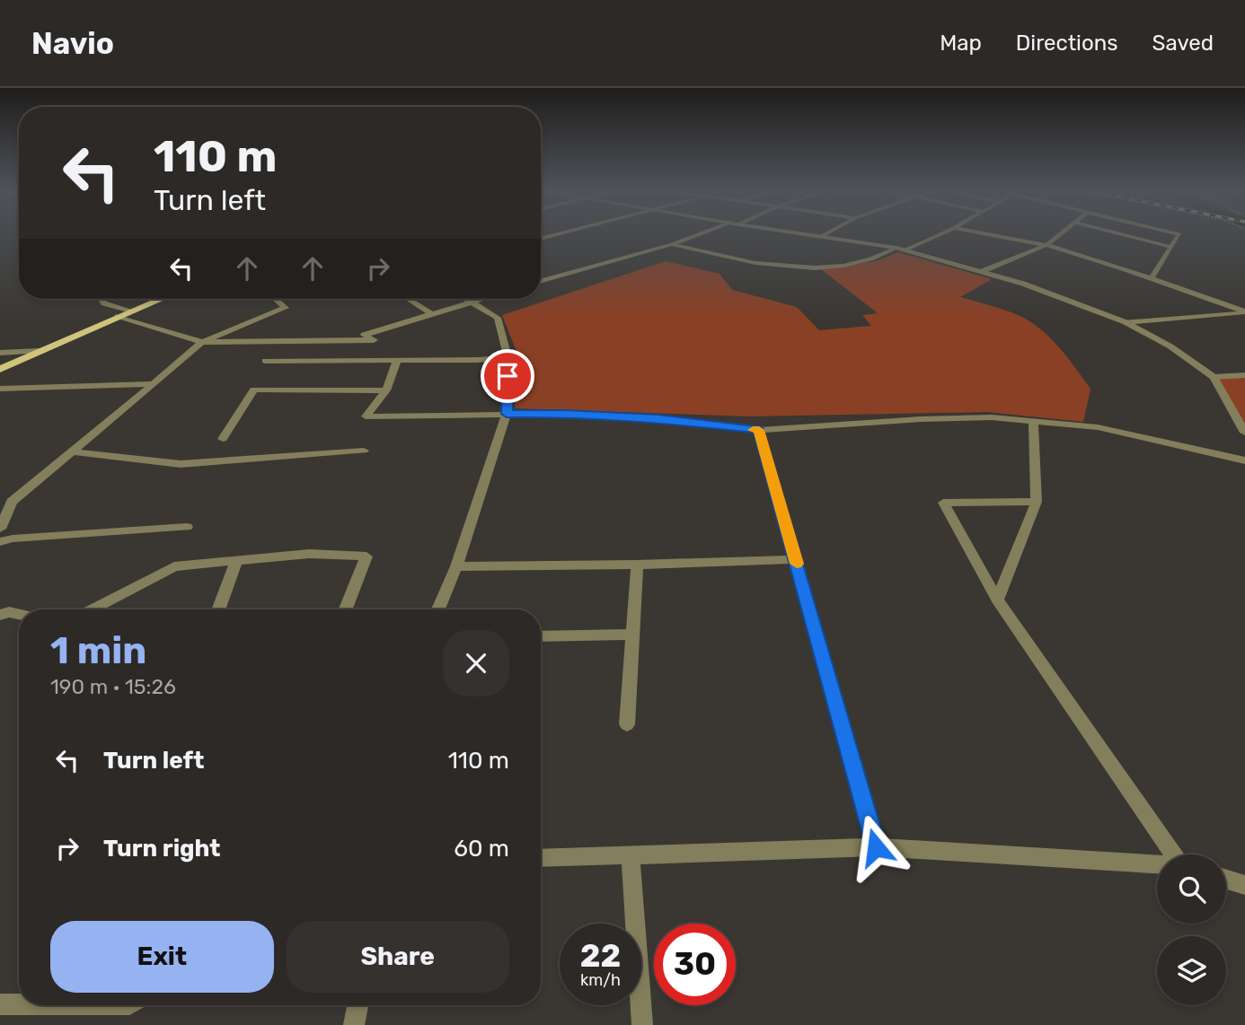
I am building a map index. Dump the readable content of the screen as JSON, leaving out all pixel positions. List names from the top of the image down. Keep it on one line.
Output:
{"page":{"header":"Navio","nav":["Map","Directions","Saved"],"turn":["110 m","Turn left"],"heading":["1 min","190 m · 15:26"],"list":[{"name":"Turn left","value":"110 m"},{"name":"Turn right","value":"60 m"}],"buttons":["Exit","Share"],"speed":"22 km/h","limit":"30"}}
